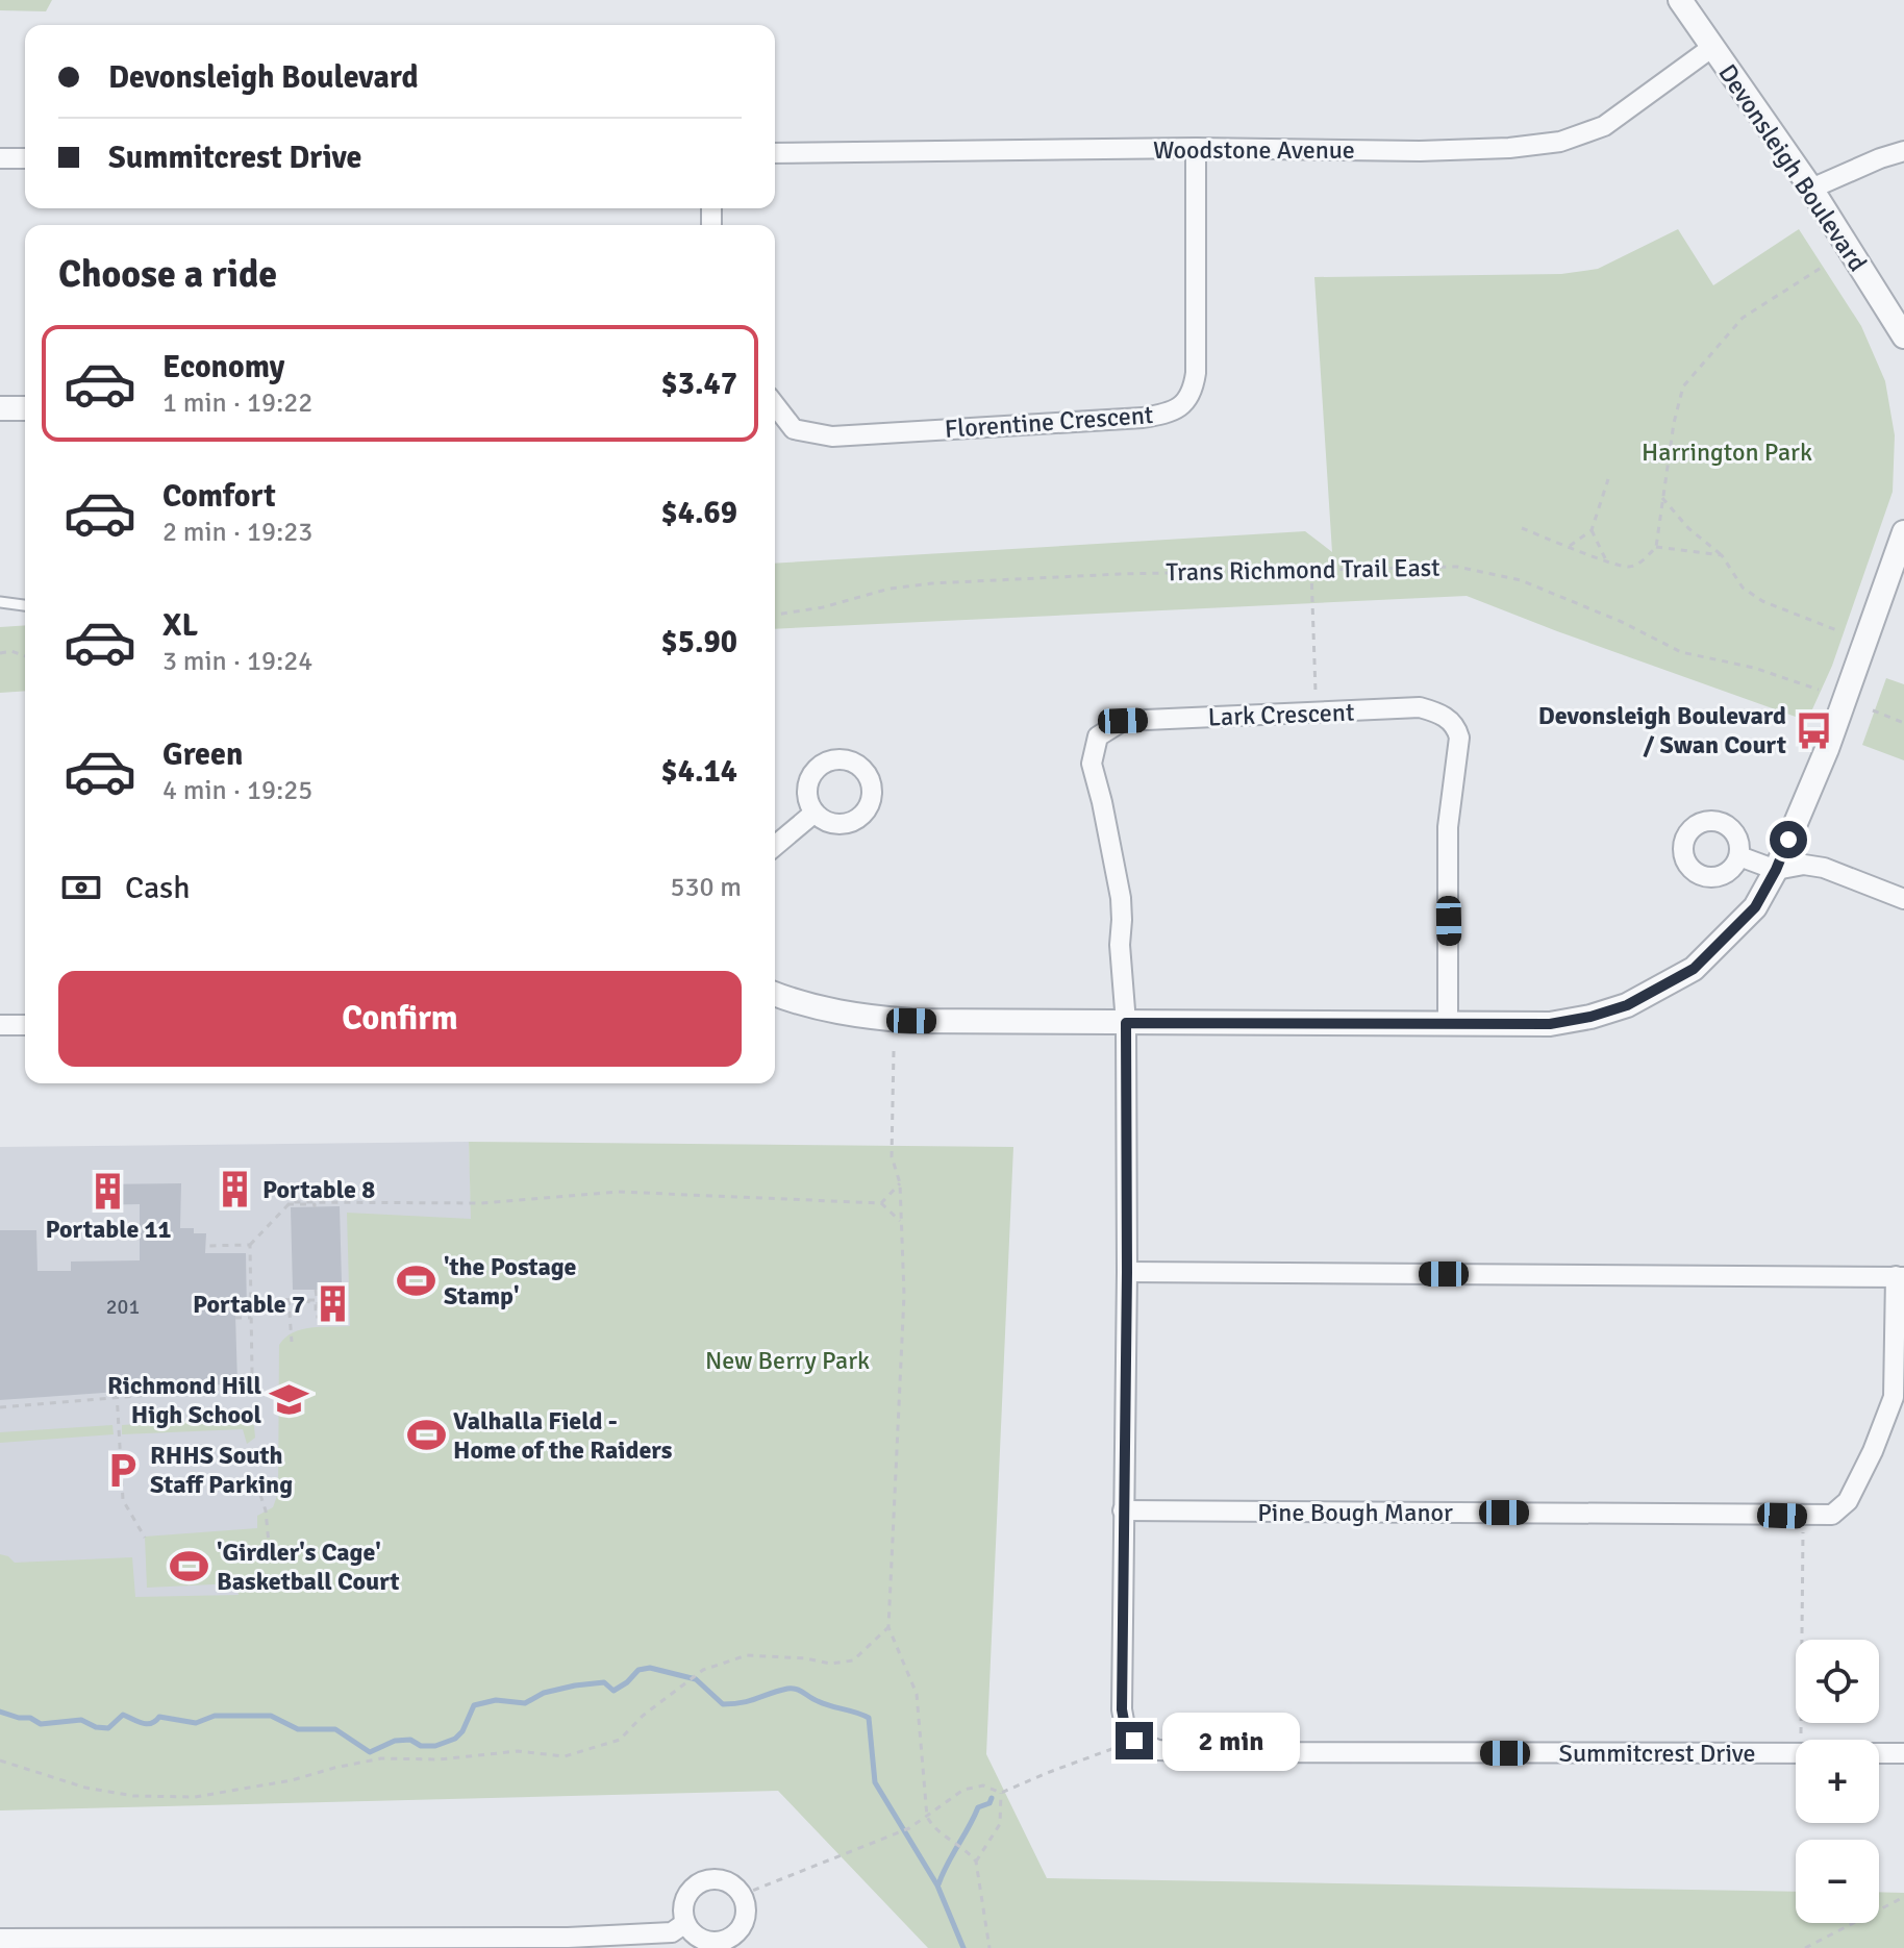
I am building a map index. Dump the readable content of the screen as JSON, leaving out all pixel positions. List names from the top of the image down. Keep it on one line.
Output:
{"streets":{"street":["Woodstone Avenue","Devonsleigh Boulevard","Florentine Crescent","Lark Crescent","Pine Bough Manor","Summitcrest Drive"],"path":["Trans Richmond Trail East"]},"crossings":[["Woodstone Avenue","Devonsleigh Boulevard"],["Woodstone Avenue","Florentine Crescent"]],"parks":["Harrington Park","New Berry Park"],"places":{"bus stop":["Devonsleigh Boulevard / Swan Court"],"building":["Portable 8","Portable 11","Portable 7"],"sports":["'the Postage Stamp'","Valhalla Field - Home of the Raiders","'Girdler's Cage' Basketball Court"],"school or university":["Richmond Hill High School"],"parking":["RHHS South Staff Parking"]},"house_numbers":["201"],"page":{"banner":["Devonsleigh Boulevard","Summitcrest Drive"],"heading":"Choose a ride","list":[{"name":"Economy","note":"1 min · 19:22","value":"$3.47"},{"name":"Comfort","note":"2 min · 19:23","value":"$4.69"},{"name":"XL","note":"3 min · 19:24","value":"$5.90"},{"name":"Green","note":"4 min · 19:25","value":"$4.14"}],"pay":["Cash","530 m"],"buttons":"Confirm","map_buttons":["+","−"],"bubble":"2 min"}}
